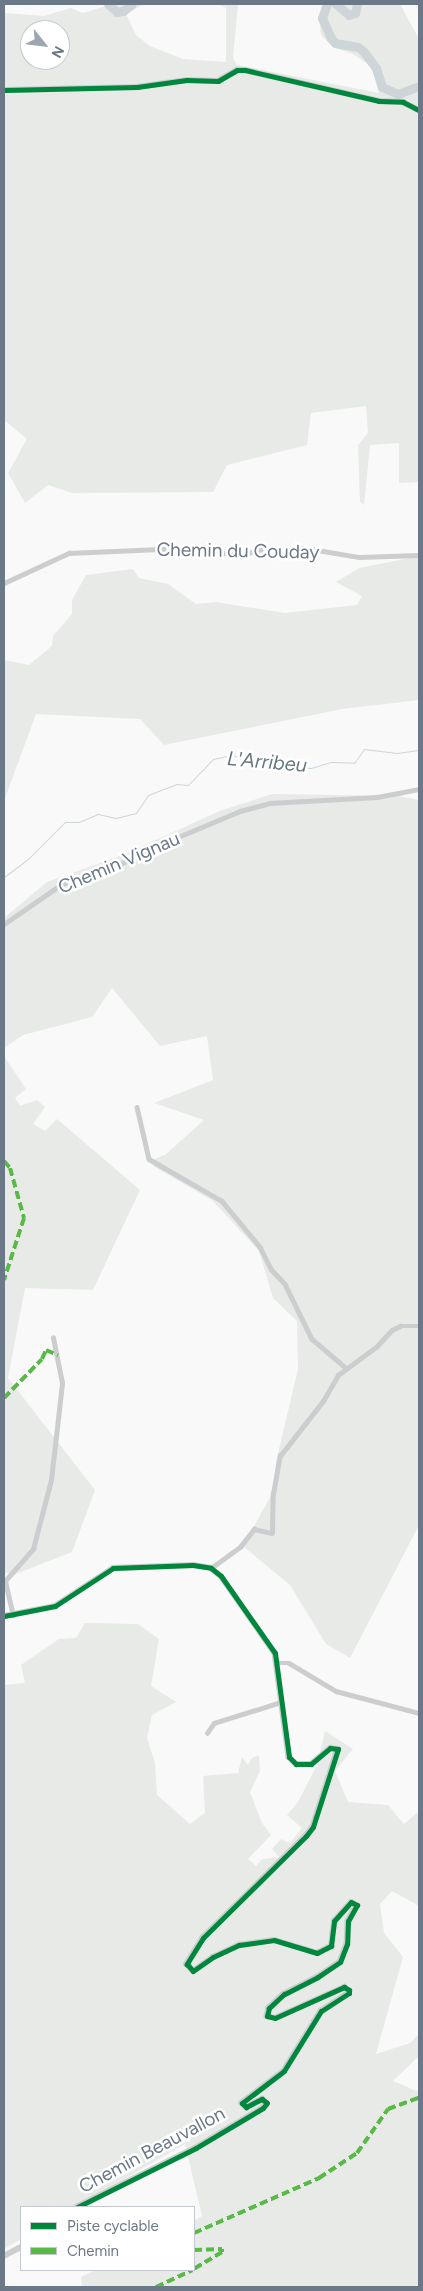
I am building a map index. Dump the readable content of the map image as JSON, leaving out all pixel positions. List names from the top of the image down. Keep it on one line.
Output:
{"streets":{"street":["Chemin du Couday","Chemin Vignau","Chemin Beauvallon"]},"water":["L'Arribeu"],"legend":["Piste cyclable","Chemin"],"north":"bottom right"}
